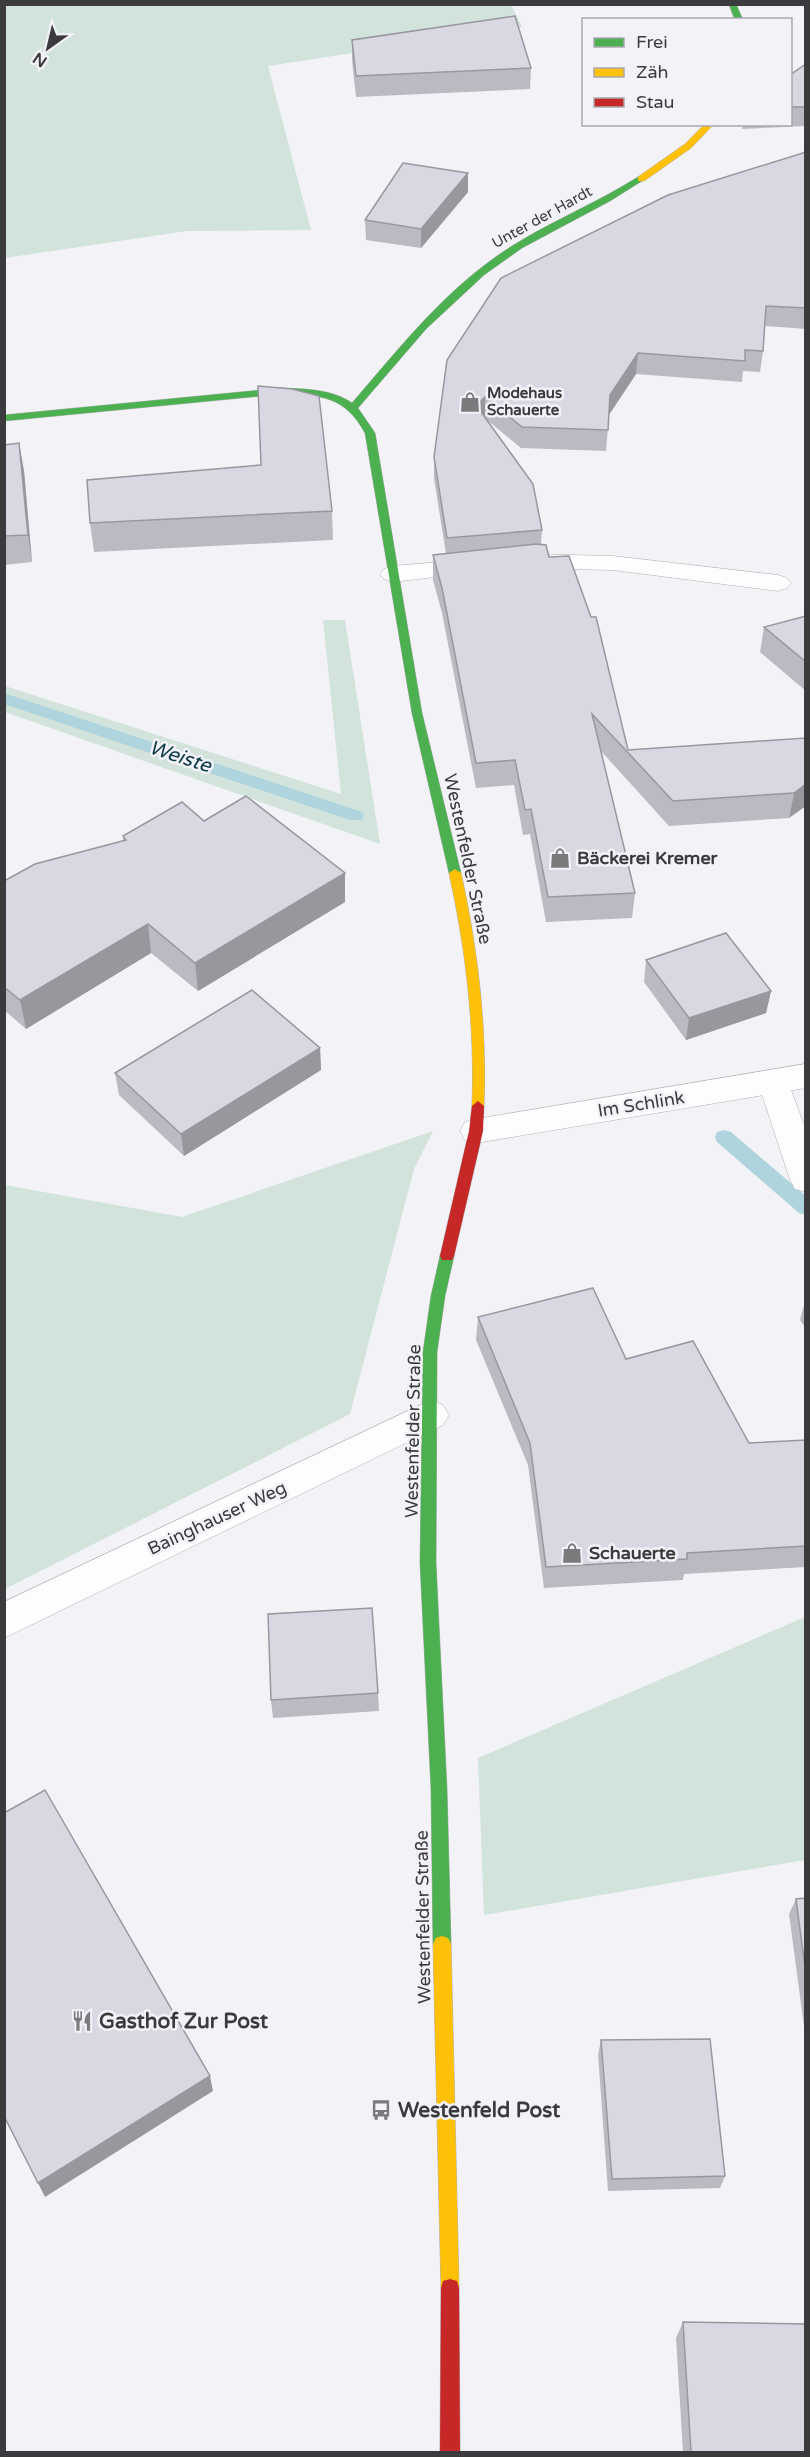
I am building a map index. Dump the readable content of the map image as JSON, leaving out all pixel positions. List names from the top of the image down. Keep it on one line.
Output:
{"streets":{"main road":["Unter der Hardt","Westenfelder Straße"],"street":["Im Schlink","Bainghauser Weg"]},"crossings":[["Unter der Hardt","Westenfelder Straße"],["Westenfelder Straße","Im Schlink"],["Westenfelder Straße","Bainghauser Weg"]],"water":["Weiste"],"places":{"shop":["Modehaus Schauerte","Bäckerei Kremer","Schauerte"],"restaurant":["Gasthof Zur Post"],"bus stop":["Westenfeld Post"]},"legend":["Frei","Zäh","Stau"],"north":"bottom left"}
